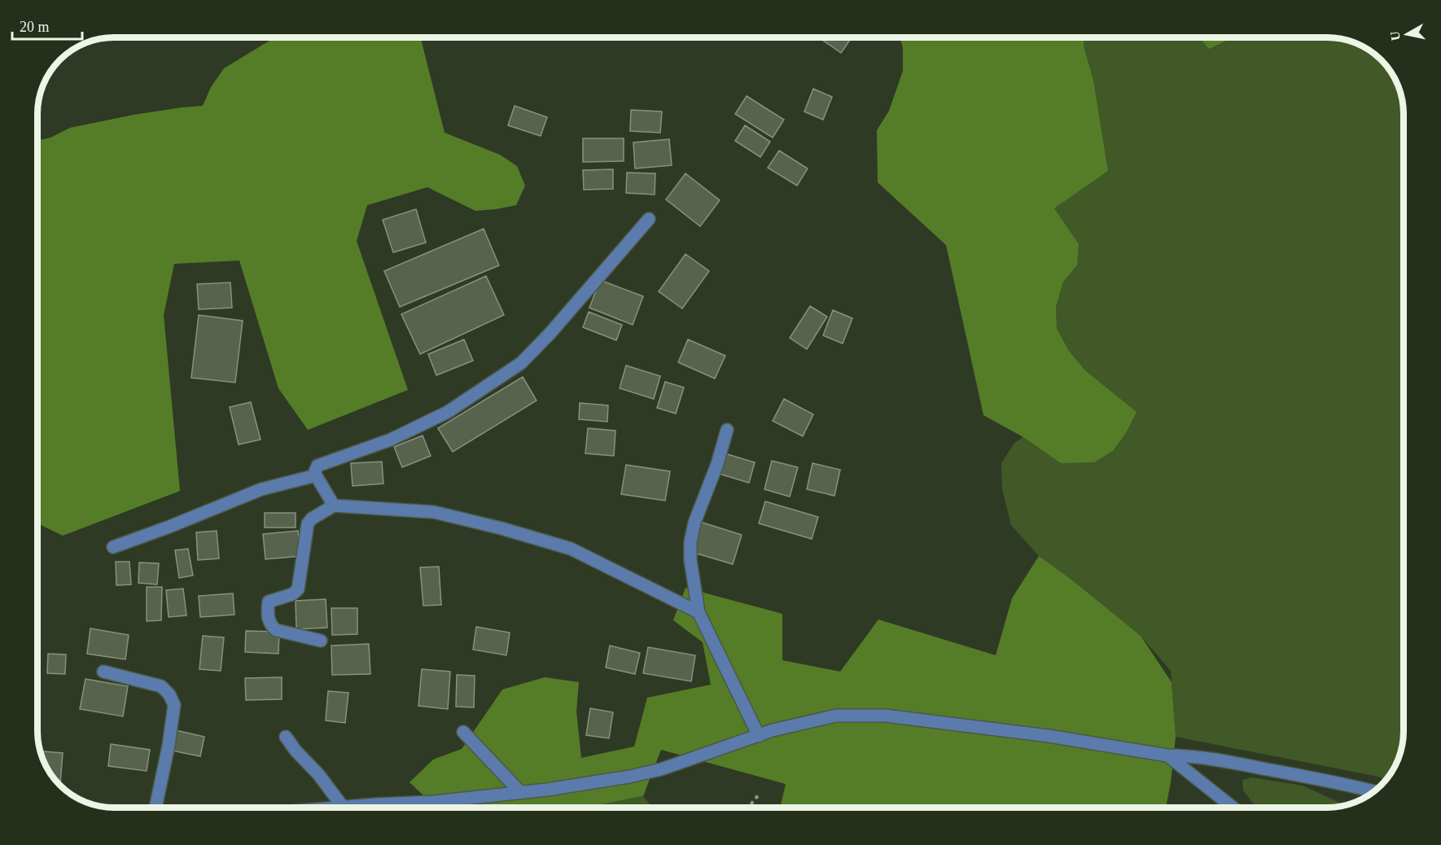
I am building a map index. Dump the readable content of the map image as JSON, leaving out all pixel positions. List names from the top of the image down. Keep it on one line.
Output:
{"scale_bar":"20 m","north":"left"}
